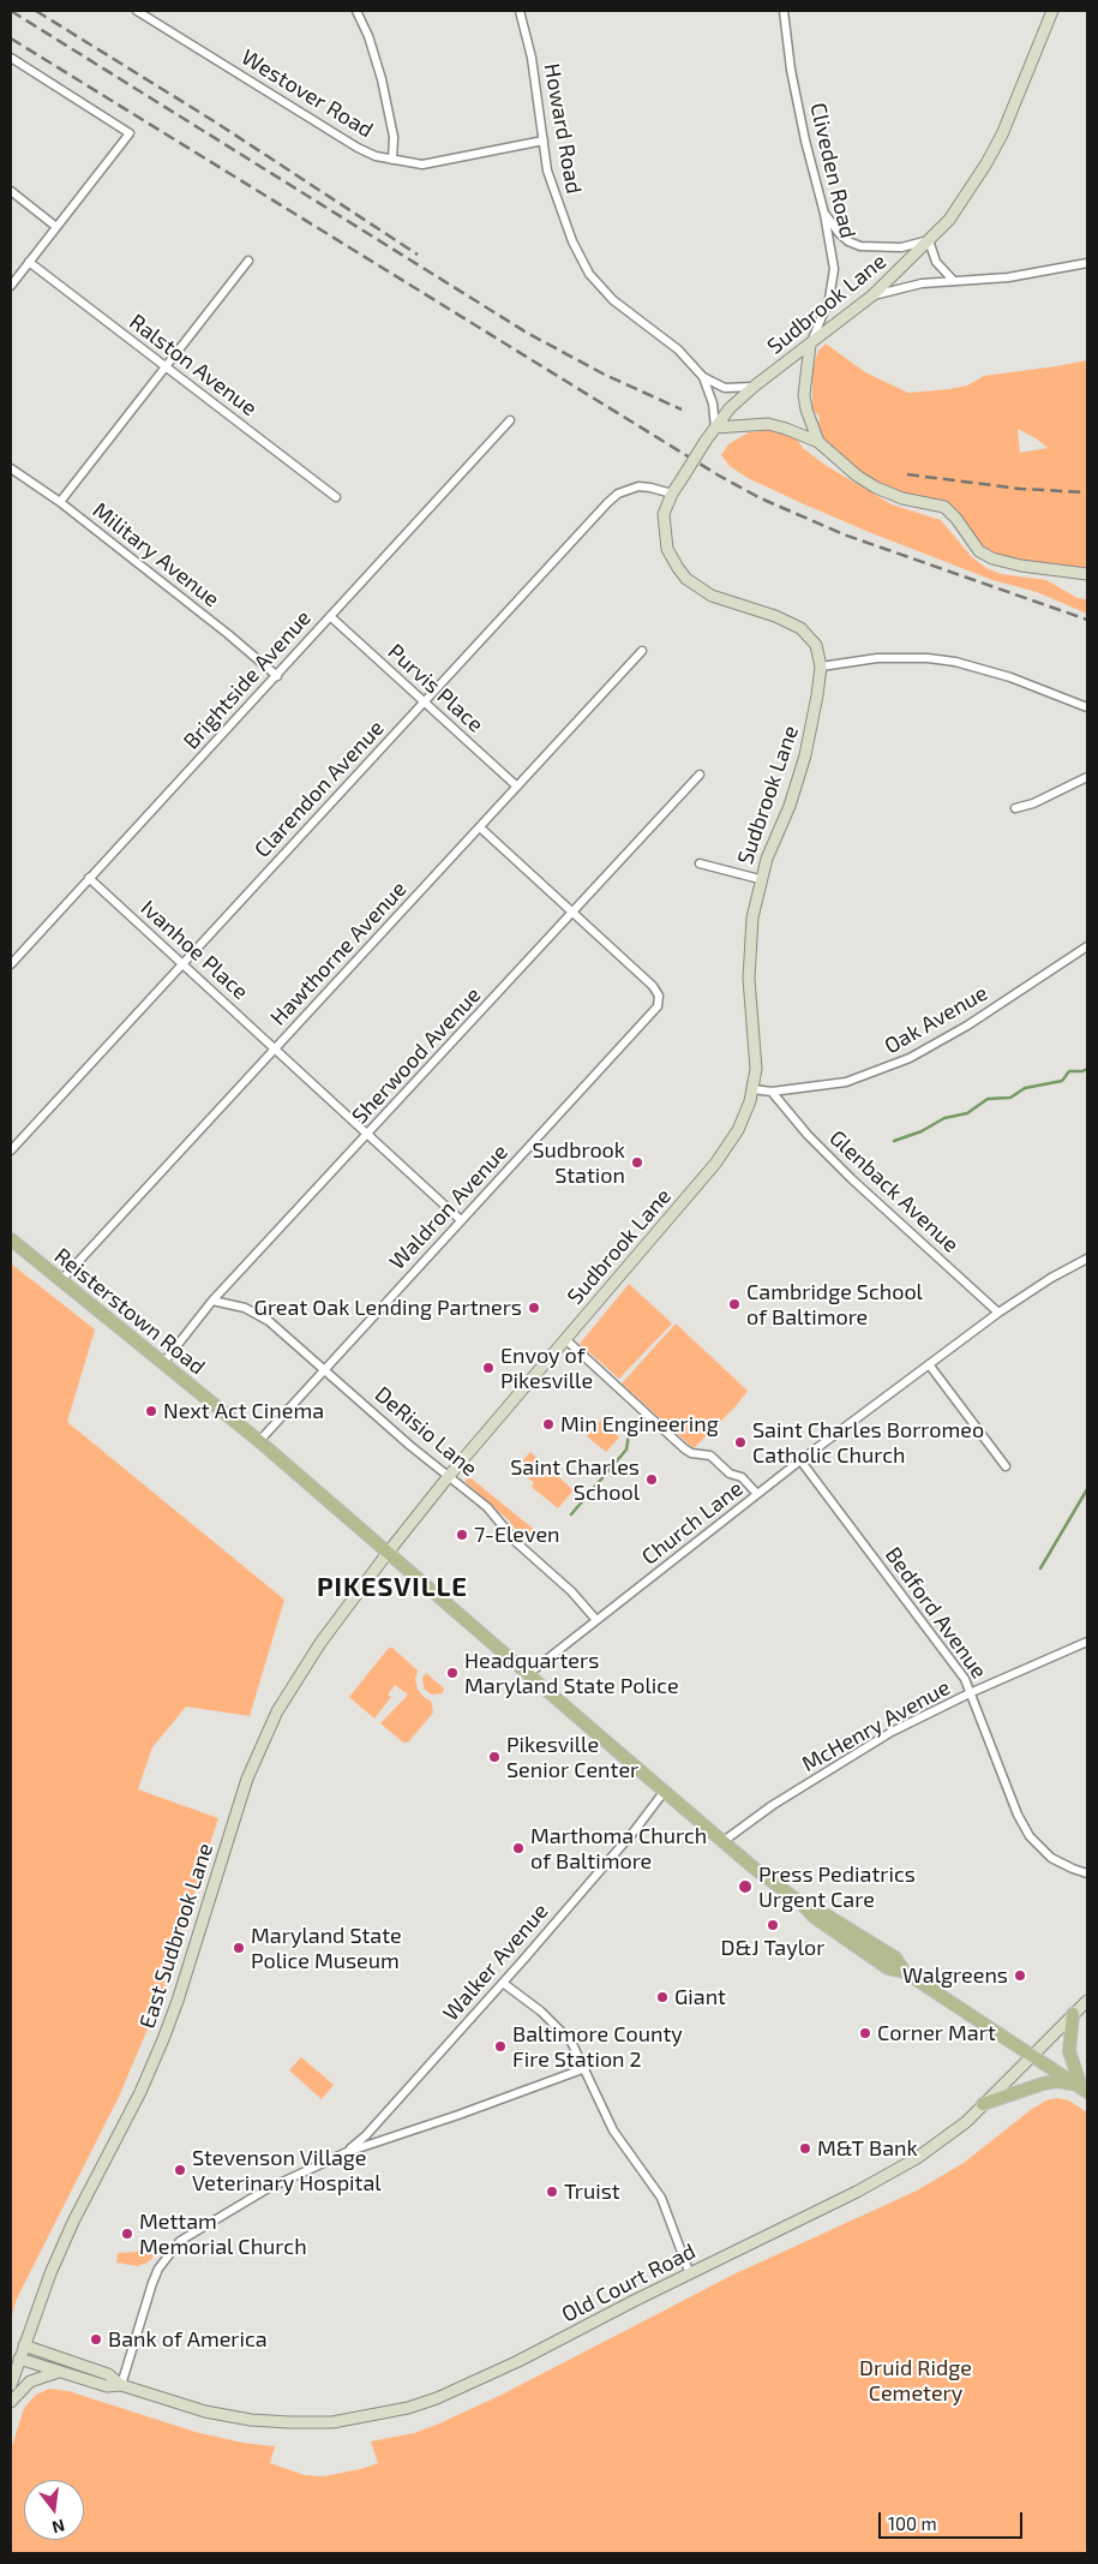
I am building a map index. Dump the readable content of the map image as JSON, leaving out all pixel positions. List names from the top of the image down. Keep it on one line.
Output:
{"streets":{"main road":["Reisterstown Road"],"street":["Westover Road","Howard Road","Cliveden Road","Sudbrook Lane","Ralston Avenue","Military Avenue","Brightside Avenue","Purvis Place","Clarendon Avenue","Ivanhoe Place","Hawthorne Avenue","Oak Avenue","Sherwood Avenue","Glenback Avenue","Waldron Avenue","DeRisio Lane","Church Lane","Bedford Avenue","McHenry Avenue","East Sudbrook Lane","Walker Avenue","Old Court Road"]},"crossings":[["Westover Road","Howard Road"],["Howard Road","Sudbrook Lane"],["Cliveden Road","Sudbrook Lane"],["Sudbrook Lane","Clarendon Avenue"],["Sudbrook Lane","Oak Avenue"],["Sudbrook Lane","Reisterstown Road"],["Sudbrook Lane","DeRisio Lane"],["Sudbrook Lane","East Sudbrook Lane"],["Military Avenue","Brightside Avenue"],["Brightside Avenue","Purvis Place"],["Brightside Avenue","Ivanhoe Place"],["Purvis Place","Clarendon Avenue"],["Purvis Place","Hawthorne Avenue"],["Clarendon Avenue","Ivanhoe Place"],["Ivanhoe Place","Hawthorne Avenue"],["Ivanhoe Place","Sherwood Avenue"],["Ivanhoe Place","Waldron Avenue"],["Hawthorne Avenue","Reisterstown Road"],["Oak Avenue","Glenback Avenue"],["Sherwood Avenue","Waldron Avenue"],["Sherwood Avenue","Reisterstown Road"],["Sherwood Avenue","DeRisio Lane"],["Glenback Avenue","Church Lane"],["Waldron Avenue","Reisterstown Road"],["Waldron Avenue","DeRisio Lane"],["Reisterstown Road","Church Lane"],["Reisterstown Road","McHenry Avenue"],["Reisterstown Road","East Sudbrook Lane"],["Reisterstown Road","Walker Avenue"],["Reisterstown Road","Old Court Road"],["DeRisio Lane","Church Lane"],["Church Lane","Bedford Avenue"],["Bedford Avenue","McHenry Avenue"],["East Sudbrook Lane","Old Court Road"]],"districts":["PIKESVILLE"],"parks":["Druid Ridge Cemetery"],"places":["Sudbrook Station","Cambridge School of Baltimore","Great Oak Lending Partners","Envoy of Pikesville","Next Act Cinema","Min Engineering","Saint Charles Borromeo Catholic Church","Saint Charles School","7-Eleven","Headquarters Maryland State Police","Pikesville Senior Center","Marthoma Church of Baltimore","Press Pediatrics Urgent Care","D&J Taylor","Maryland State Police Museum","Walgreens","Giant","Corner Mart","Baltimore County Fire Station 2","M&T Bank","Stevenson Village Veterinary Hospital","Truist","Mettam Memorial Church","Bank of America"],"scale_bar":"100 m","north":"bottom"}
